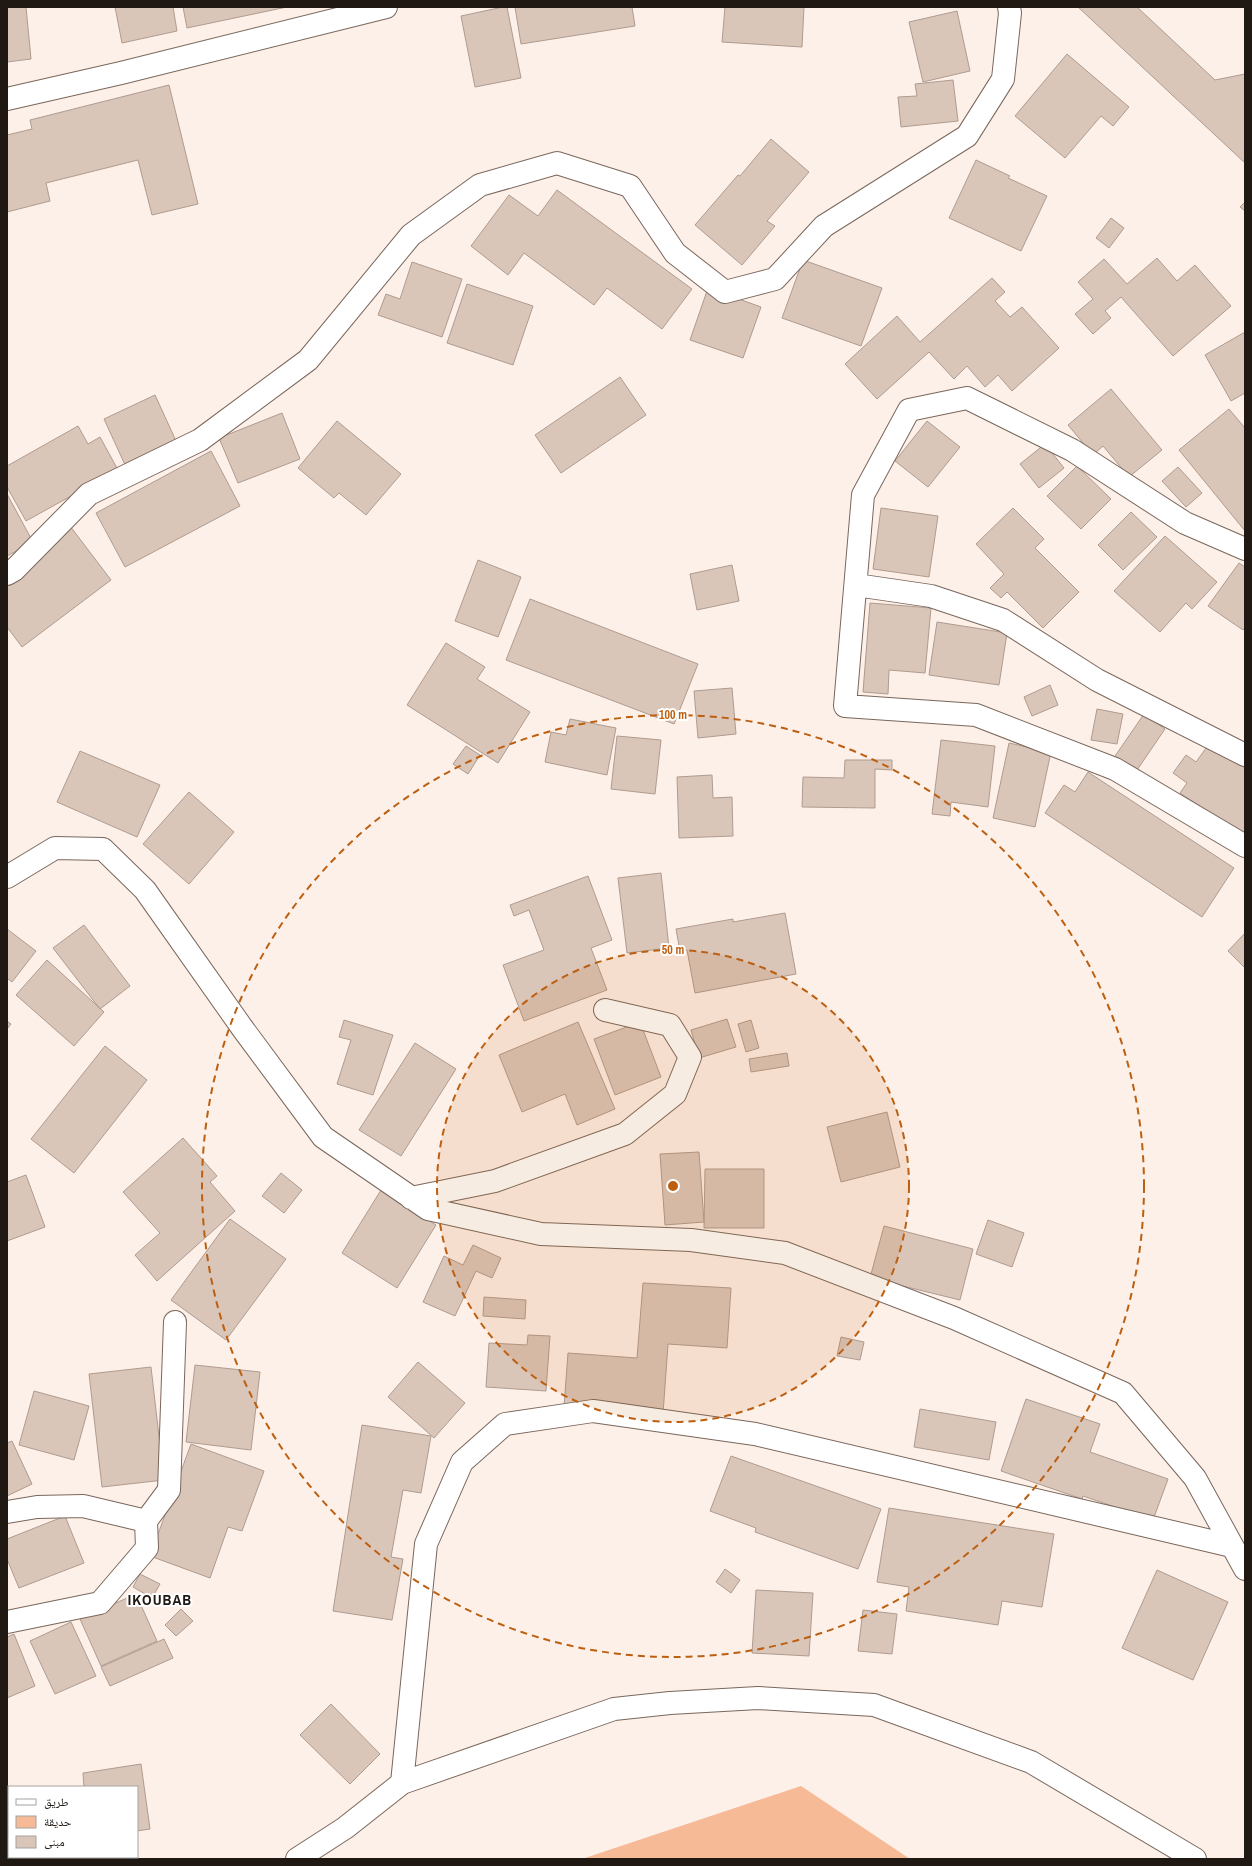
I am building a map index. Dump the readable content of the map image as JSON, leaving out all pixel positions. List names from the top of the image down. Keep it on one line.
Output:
{"districts":["IKOUBAB"],"legend":["طريق","حديقة","مبنى"],"rings":["100 m","50 m"]}
